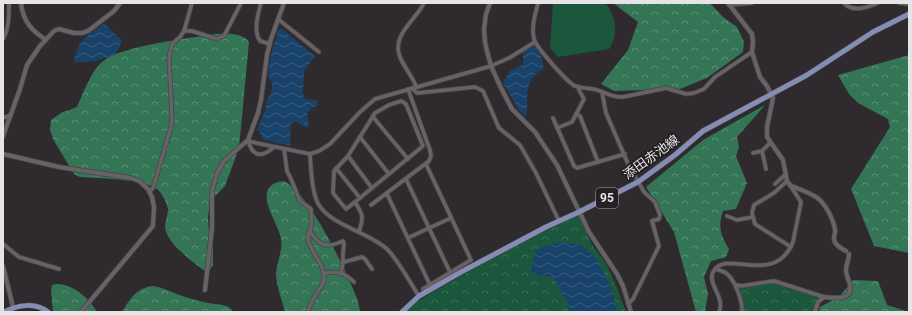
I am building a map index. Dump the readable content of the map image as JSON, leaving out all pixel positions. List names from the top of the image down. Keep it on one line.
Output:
{"streets":{"main road":["添田赤池線","95"]}}
